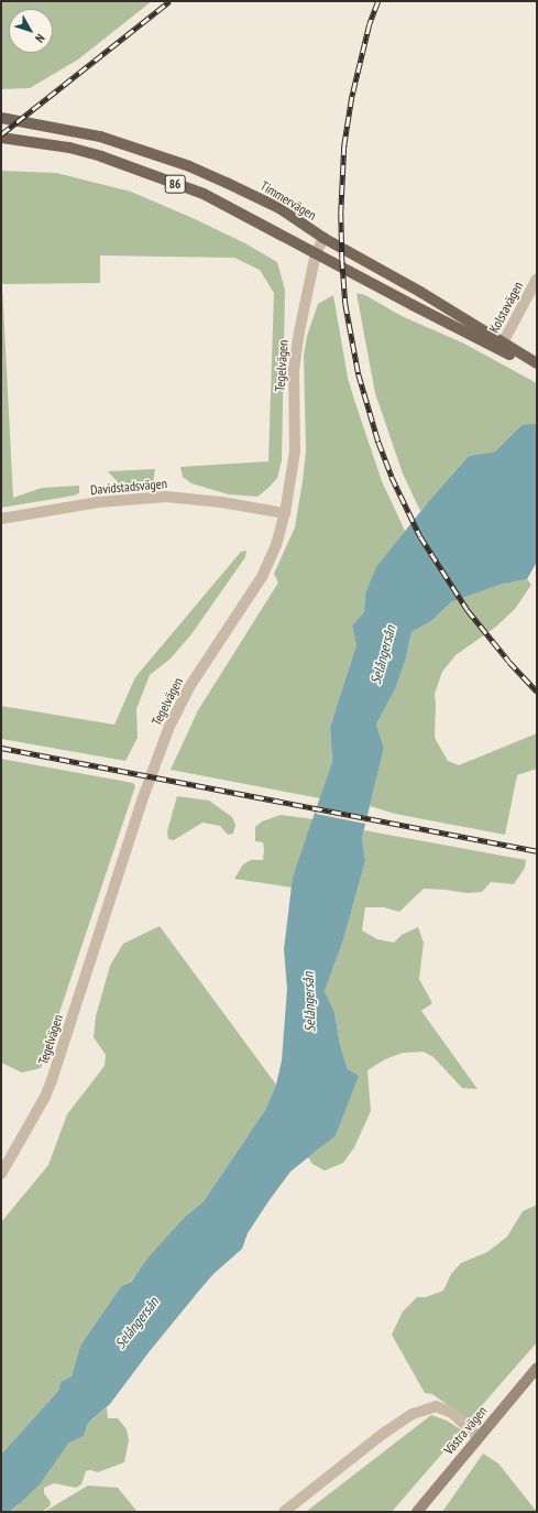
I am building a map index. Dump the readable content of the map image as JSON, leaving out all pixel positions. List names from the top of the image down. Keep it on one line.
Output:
{"streets":{"main road":["86","Timmervägen"],"street":["Kolstavägen","Tegelvägen","Davidstadsvägen","Västra vägen"]},"crossings":[["Timmervägen","Kolstavägen"],["Timmervägen","Tegelvägen"],["Tegelvägen","Davidstadsvägen"]],"water":["Selångersån"],"north":"bottom right"}
